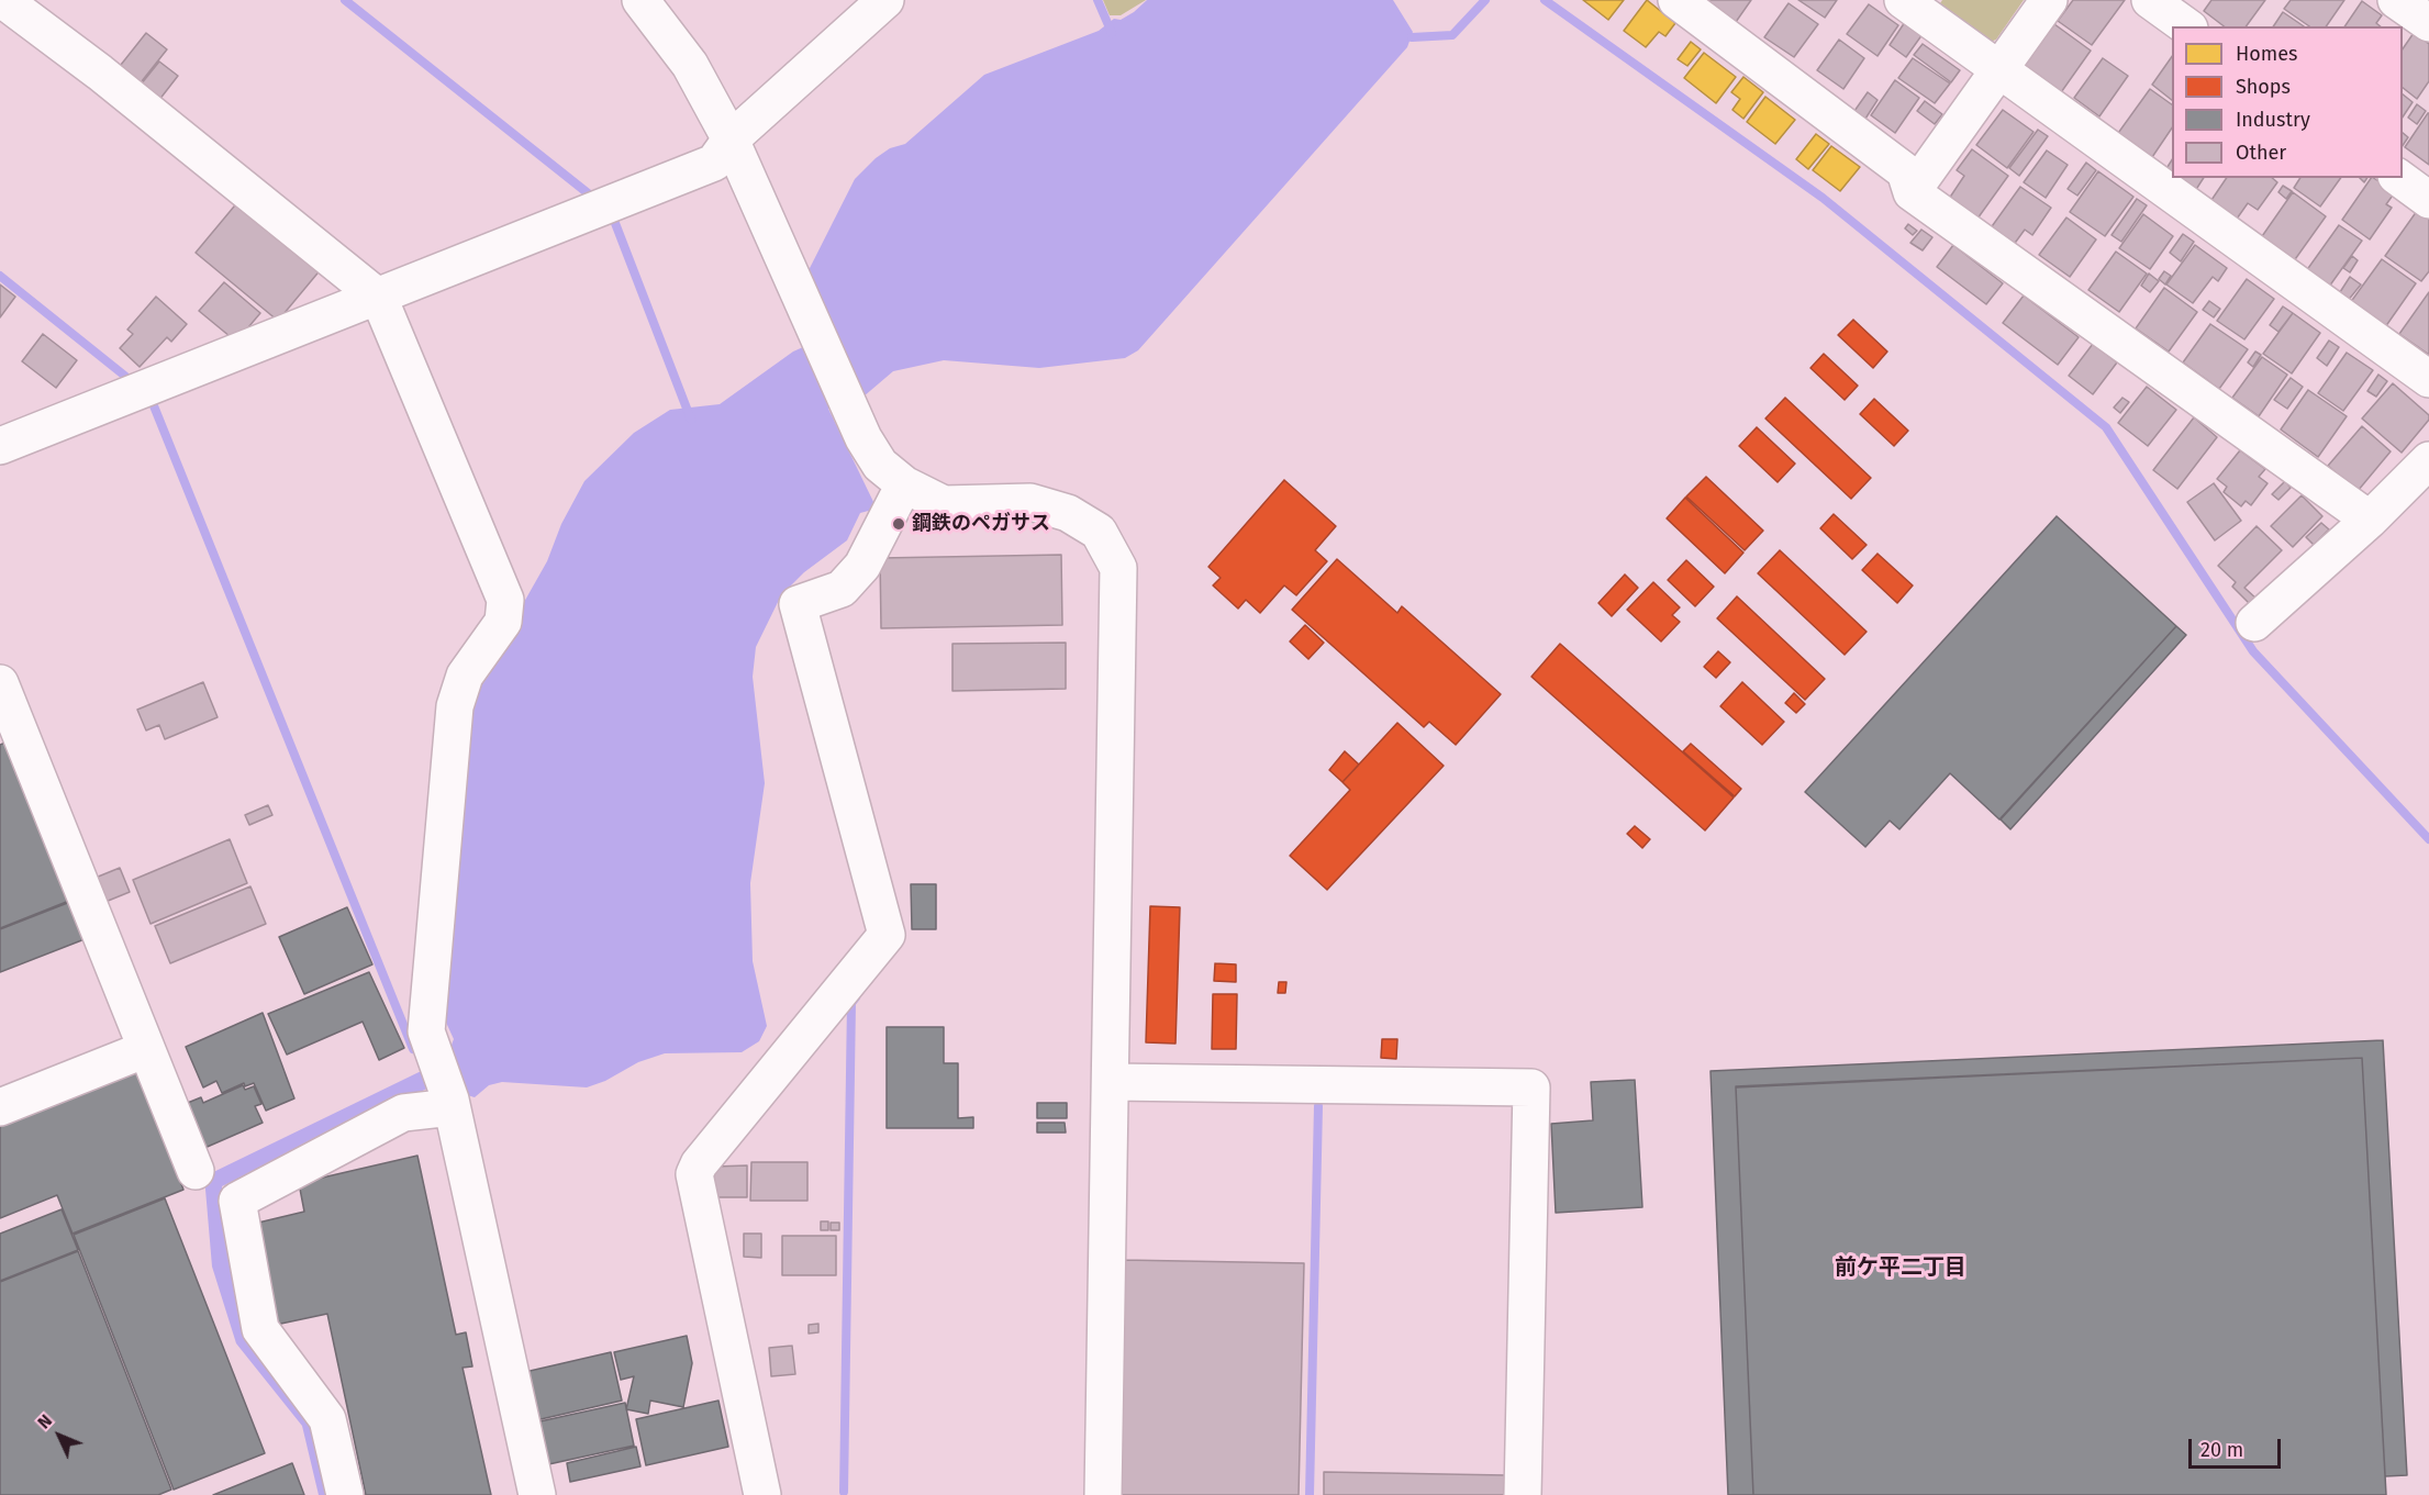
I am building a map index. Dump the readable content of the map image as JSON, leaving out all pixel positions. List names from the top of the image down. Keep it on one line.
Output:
{"districts":["前ケ平二丁目"],"places":["鋼鉄のペガサス"],"legend":["Homes","Shops","Industry","Other"],"scale_bar":"20 m","north":"top left"}
